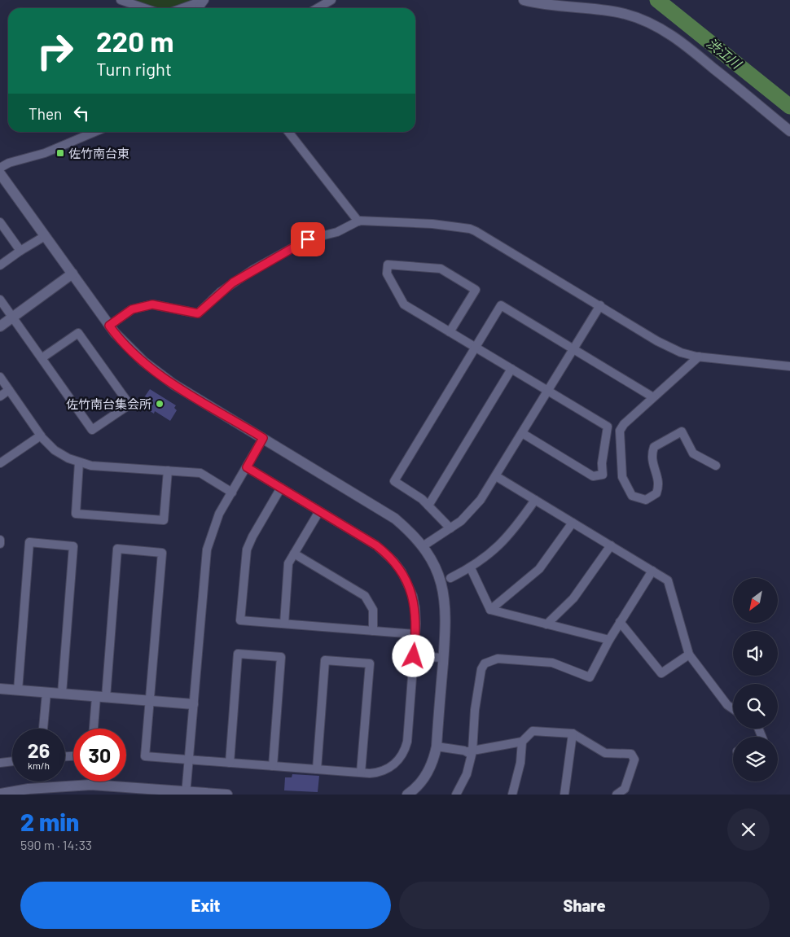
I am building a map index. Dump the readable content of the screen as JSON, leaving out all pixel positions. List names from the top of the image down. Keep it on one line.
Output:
{"water":["渋江川"],"places":{"transit":["佐竹南台東"],"other":["佐竹南台集会所"]},"north":"bottom left","page":{"turn":["220 m","Turn right"],"then":"Then","speed":"26 km/h","limit":"30","heading":["2 min","590 m · 14:33"],"buttons":["Exit","Share"]}}
